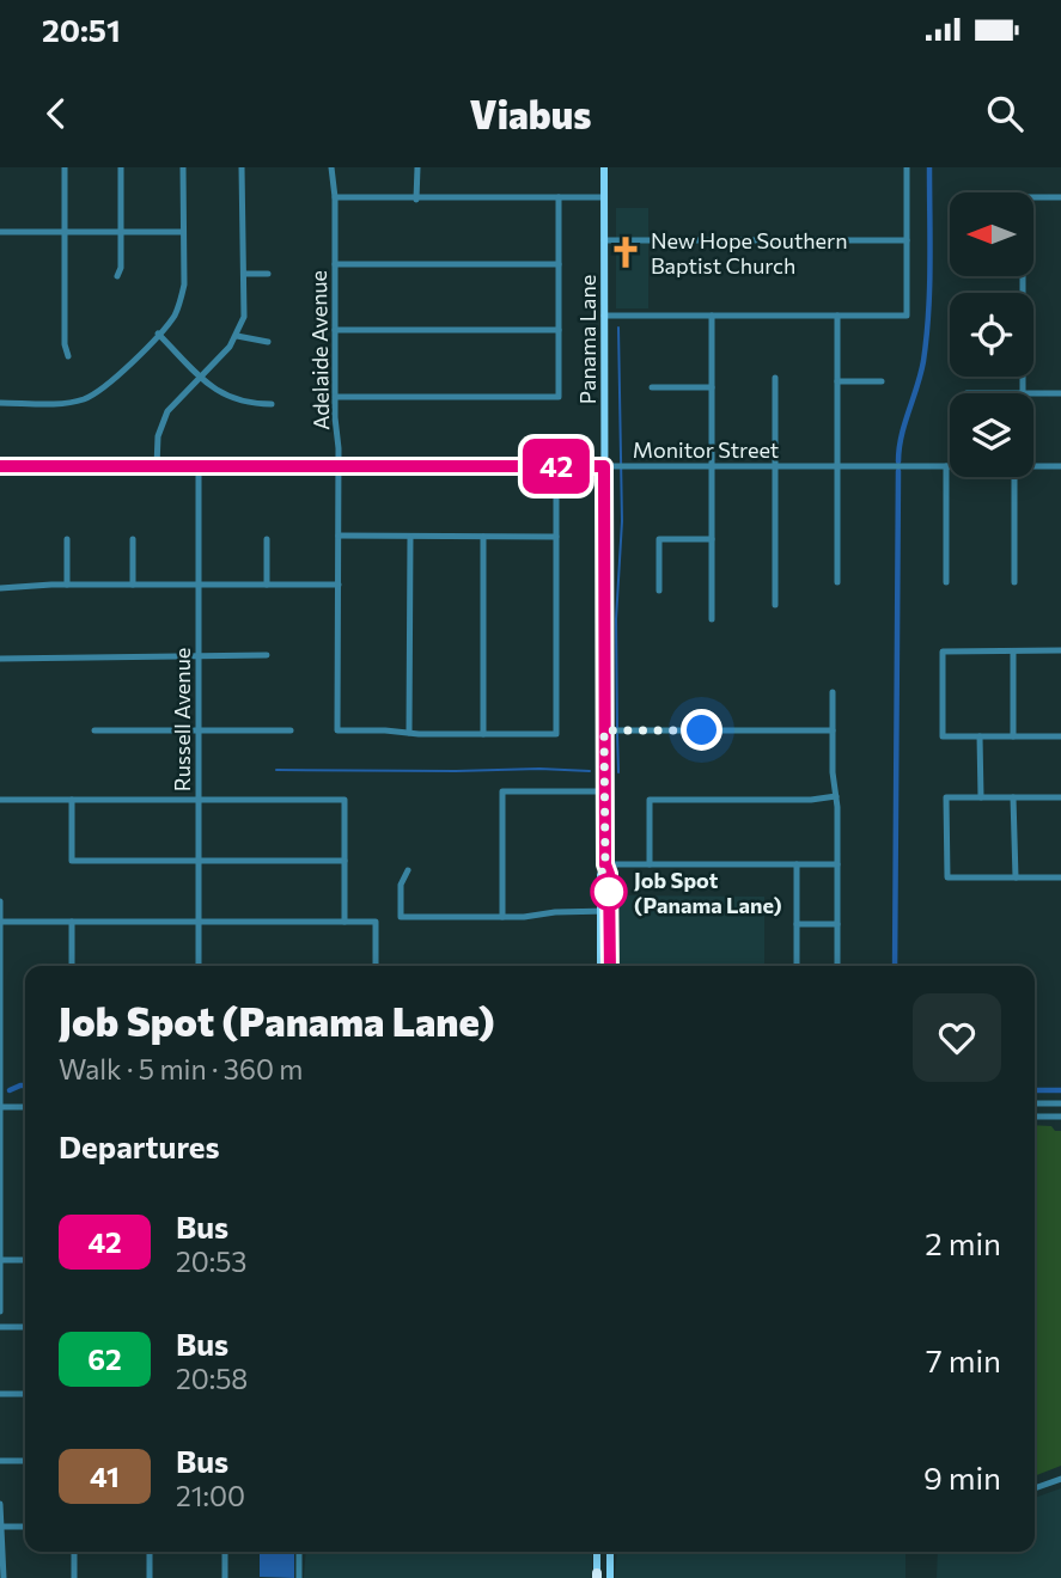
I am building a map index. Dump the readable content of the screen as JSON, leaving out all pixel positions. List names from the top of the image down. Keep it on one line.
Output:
{"streets":{"main road":["Panama Lane"],"street":["Adelaide Avenue","Monitor Street","Russell Avenue"]},"crossings":[["Panama Lane","Monitor Street"],["Adelaide Avenue","Monitor Street"],["Monitor Street","Russell Avenue"]],"places":{"church":["New Hope Southern Baptist Church"],"other":["Job Spot (Panama Lane)"]},"lines":["bus line 42"],"north":"left","page":{"status":"20:51","header":"Viabus","on_map":"42","heading":[["Job Spot (Panama Lane)","Walk · 5 min · 360 m"],"Departures"],"list":[{"mark":"42","name":"Bus","note":"20:53","value":"2 min"},{"mark":"62","name":"Bus","note":"20:58","value":"7 min"},{"mark":"41","name":"Bus","note":"21:00","value":"9 min"}]}}
